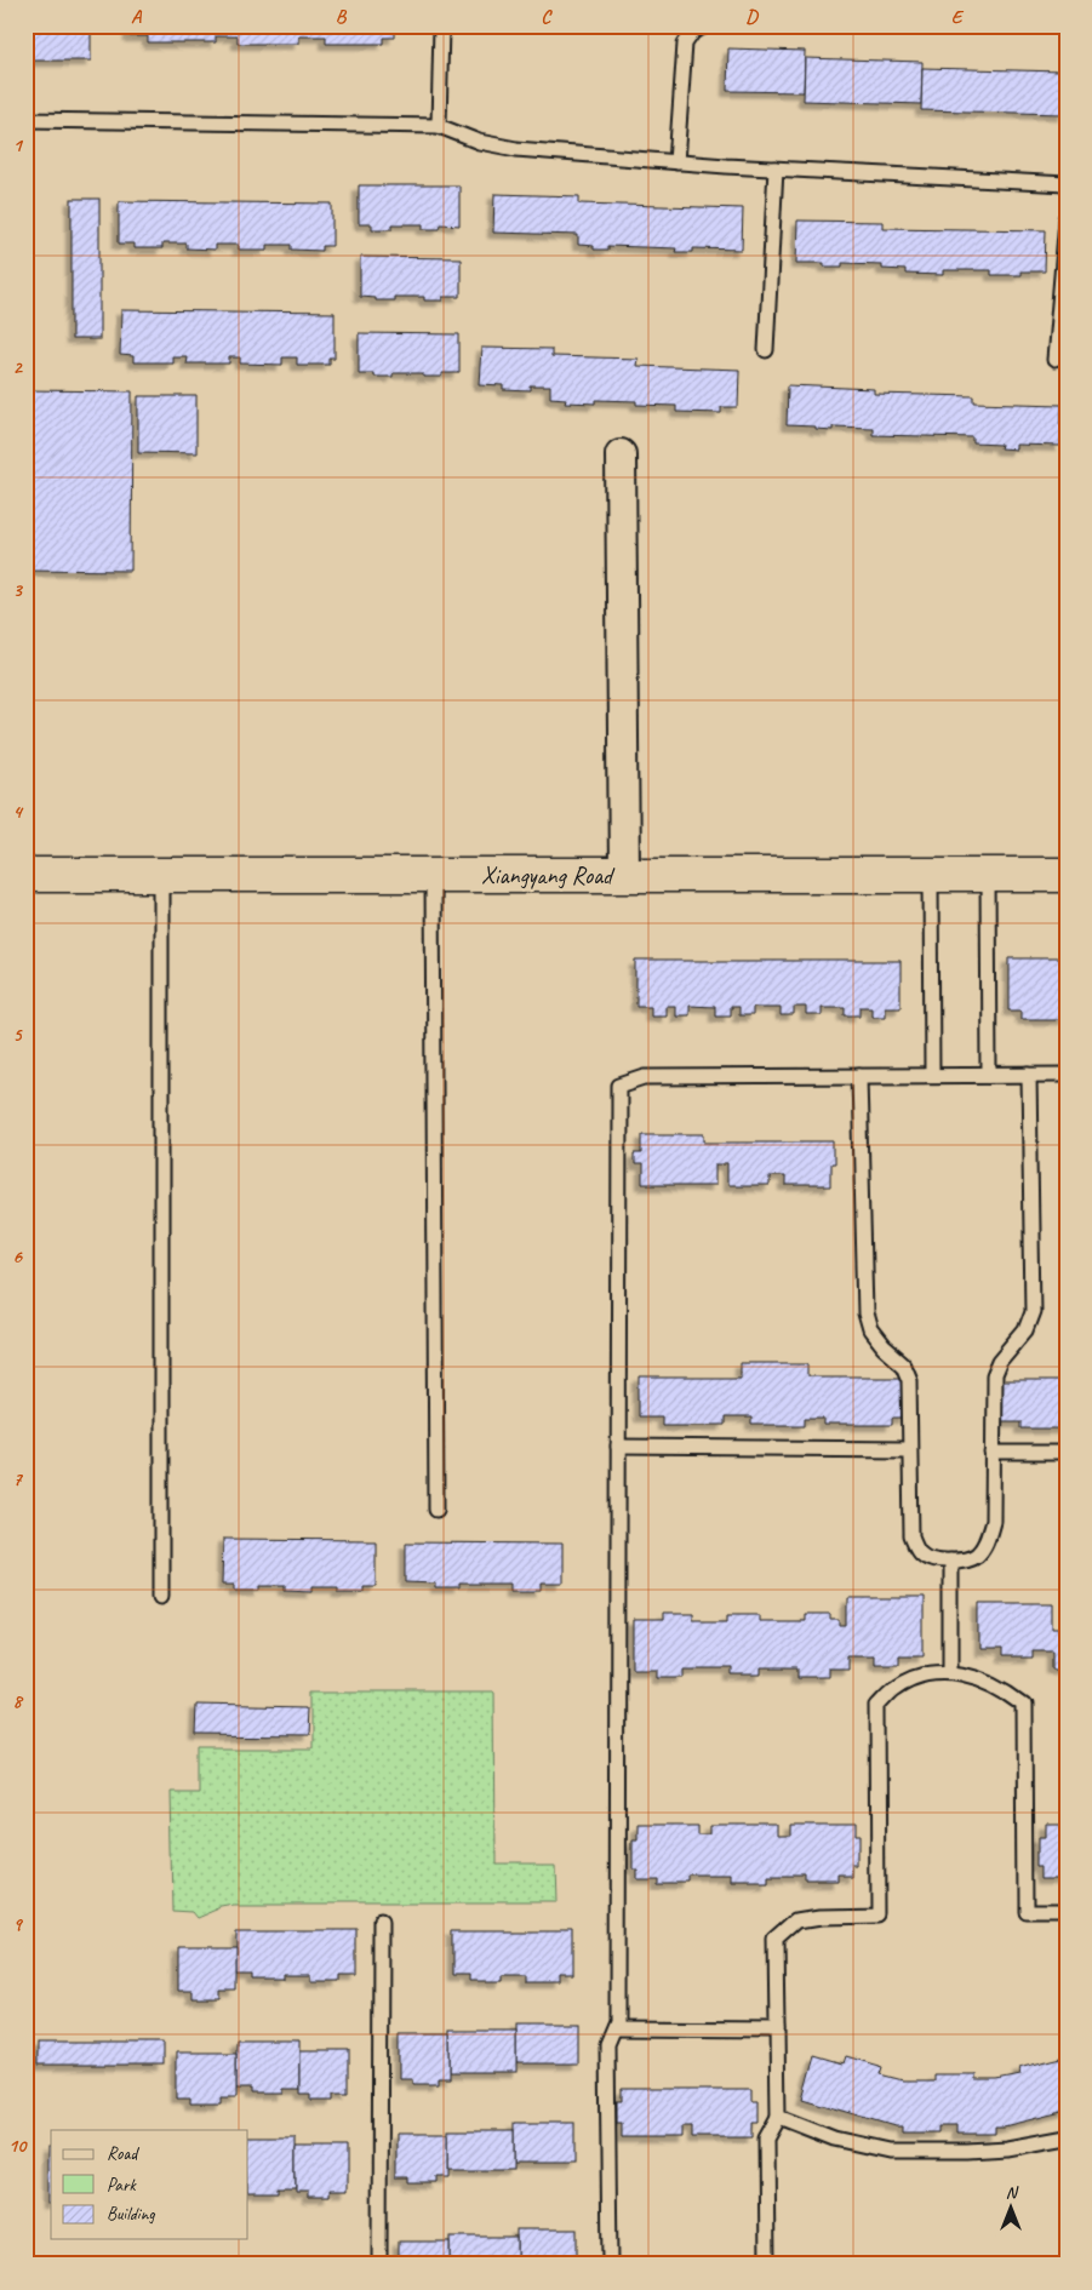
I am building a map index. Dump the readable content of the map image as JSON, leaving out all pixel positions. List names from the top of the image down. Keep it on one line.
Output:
{"streets":{"street":["Xiangyang Road"]},"legend":["Road","Park","Building"],"north":"top","grid":{"columns":["A","B","C","D","E"],"rows":["1","2","3","4","5","6","7","8","9","10"]}}
